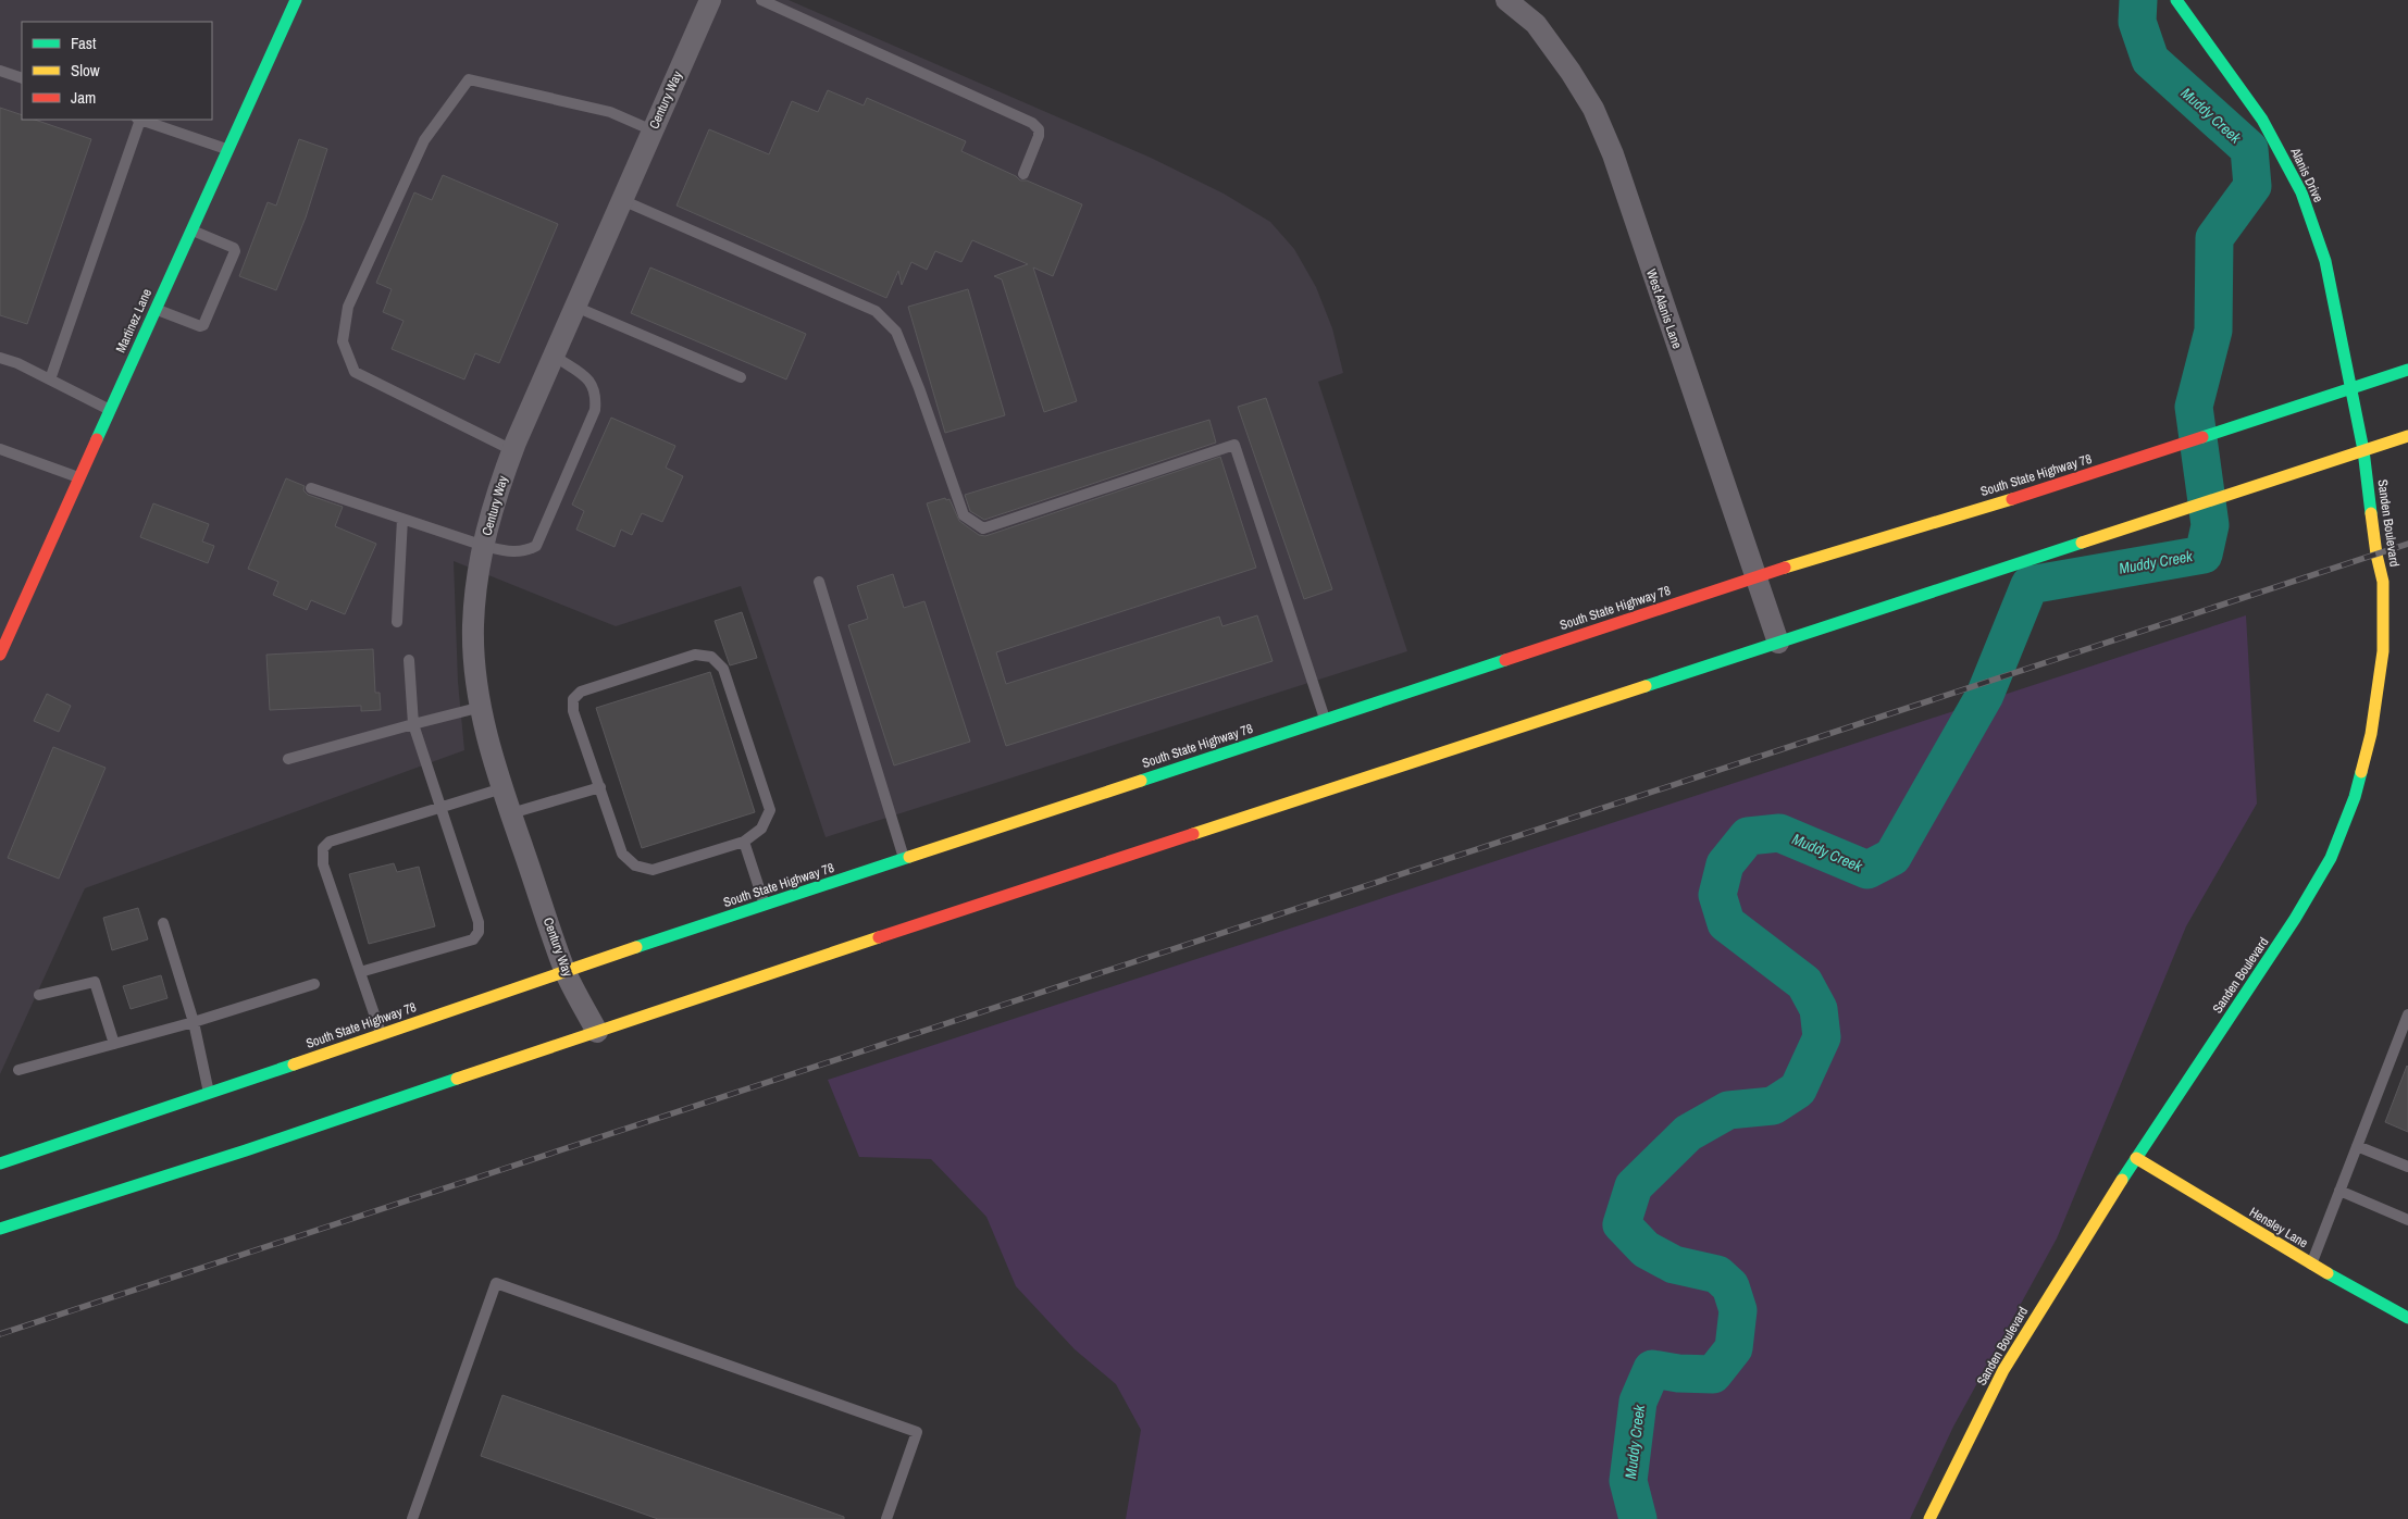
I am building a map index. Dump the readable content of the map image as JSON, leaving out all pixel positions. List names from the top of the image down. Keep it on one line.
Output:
{"streets":{"main road":["Alanis Drive","Martinez Lane","South State Highway 78","Sanden Boulevard","Hensley Lane"],"street":["Century Way","West Alanis Lane"]},"crossings":[["Century Way","South State Highway 78"],["Alanis Drive","South State Highway 78"],["Alanis Drive","Sanden Boulevard"],["West Alanis Lane","South State Highway 78"],["South State Highway 78","Sanden Boulevard"],["Sanden Boulevard","Hensley Lane"]],"water":["Muddy Creek"],"legend":["Fast","Slow","Jam"]}
